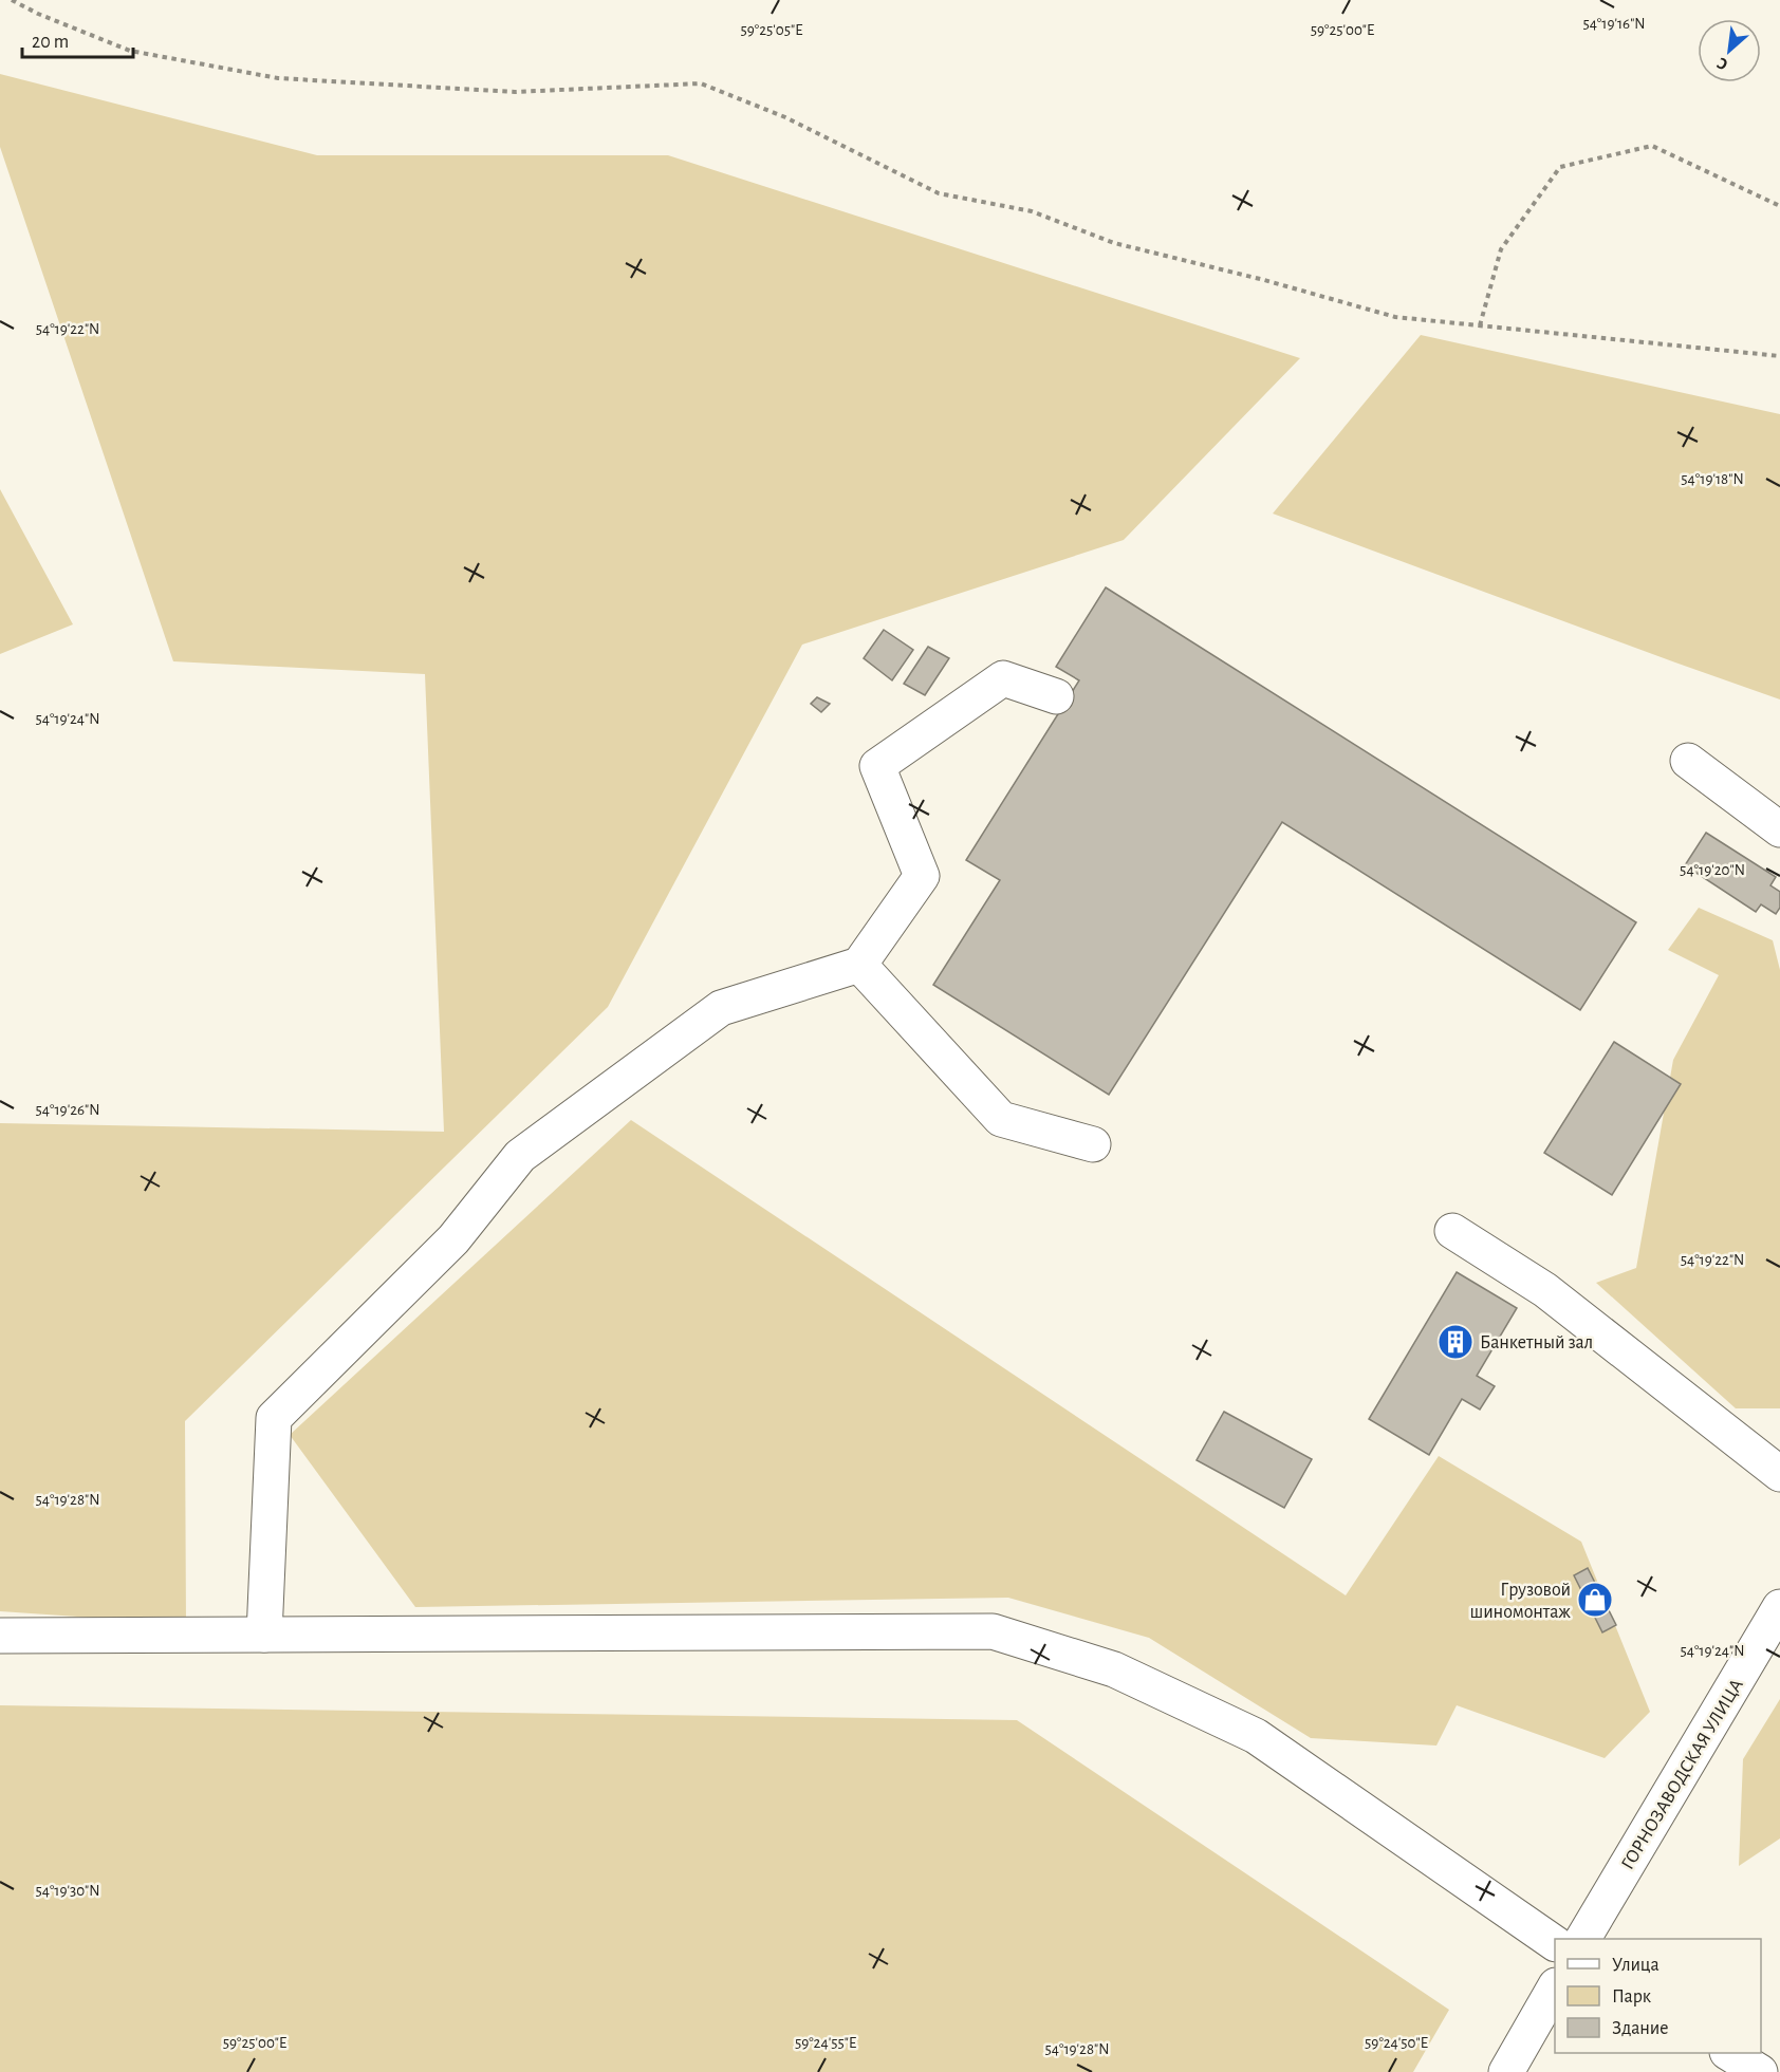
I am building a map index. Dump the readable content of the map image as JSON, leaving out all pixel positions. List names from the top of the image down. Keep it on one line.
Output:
{"streets":{"main road":["ГОРНОЗАВОДСКАЯ УЛИЦА"]},"places":{"building":["Банкетный зал"],"shop":["Грузовой шиномонтаж"]},"legend":["Улица","Парк","Здание"],"scale_bar":"20 m","north":"bottom left","coordinates":["54°19'16\"N","59°25'05\"E","59°25'00\"E","54°19'22\"N","54°19'18\"N","54°19'24\"N","54°19'20\"N","54°19'26\"N","54°19'28\"N","54°19'30\"N","59°24'55\"E","59°24'50\"E"]}
